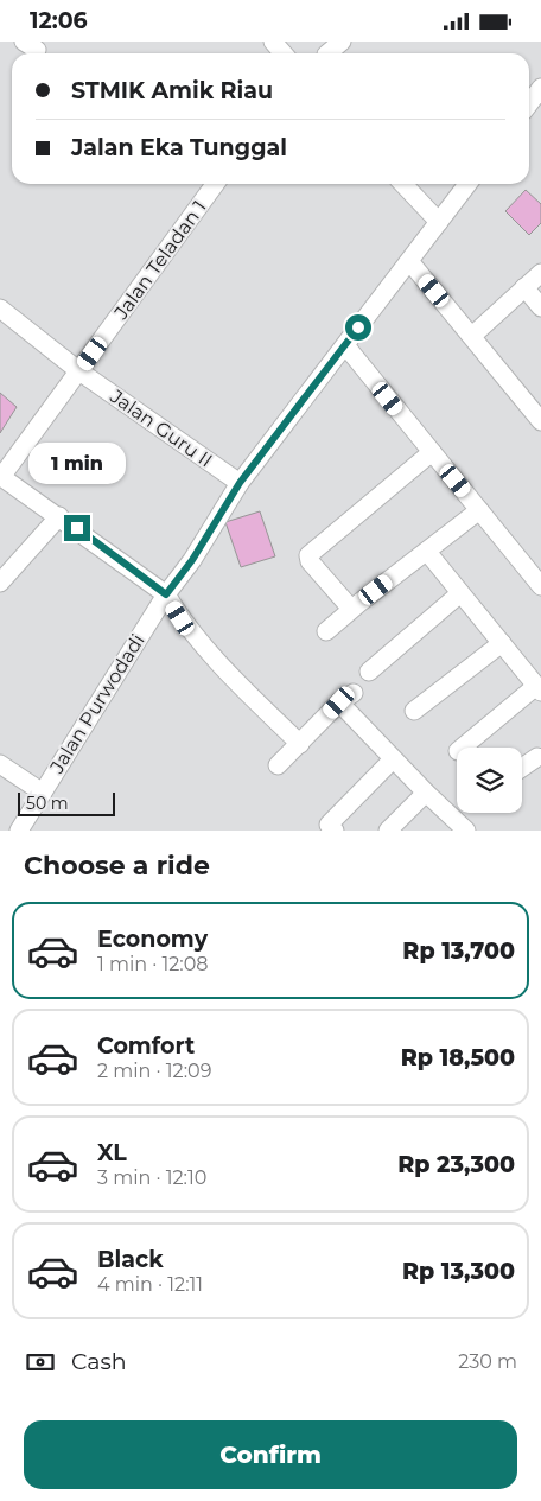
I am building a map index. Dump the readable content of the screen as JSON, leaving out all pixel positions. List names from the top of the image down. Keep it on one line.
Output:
{"streets":{"street":["Jalan Teladan 1","Jalan Guru II","Jalan Purwodadi"]},"crossings":[["Jalan Teladan 1","Jalan Guru II"],["Jalan Guru II","Jalan Purwodadi"]],"scale_bar":"50 m","page":{"status":"12:06","banner":["STMIK Amik Riau","Jalan Eka Tunggal"],"bubble":"1 min","scale":"50 m","heading":"Choose a ride","list":[{"name":"Economy","note":"1 min · 12:08","value":"Rp 13,700"},{"name":"Comfort","note":"2 min · 12:09","value":"Rp 18,500"},{"name":"XL","note":"3 min · 12:10","value":"Rp 23,300"},{"name":"Black","note":"4 min · 12:11","value":"Rp 13,300"}],"pay":["Cash","230 m"],"buttons":"Confirm"}}
